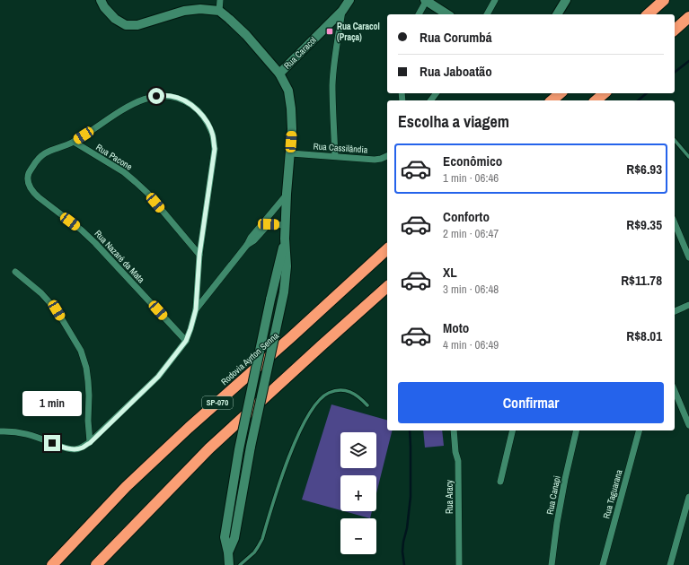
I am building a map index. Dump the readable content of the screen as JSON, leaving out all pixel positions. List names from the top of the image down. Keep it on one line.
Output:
{"streets":{"highway":["Rodovia Ayrton Senna","SP-070"],"main road":["Rua Caracol"],"street":["Rua Cassilândia","Rua Pacone","Rua Nazaré da Mata","Rua Taguarana","Rua Canapi","Rua Aracy"]},"crossings":[["Rua Pacone","Rua Nazaré da Mata"]],"places":{"transit":["Rua Caracol (Praça)"]},"page":{"banner":["Rua Corumbá","Rua Jaboatão"],"heading":"Escolha a viagem","list":[{"name":"Econômico","note":"1 min · 06:46","value":"R$6.93"},{"name":"Conforto","note":"2 min · 06:47","value":"R$9.35"},{"name":"XL","note":"3 min · 06:48","value":"R$11.78"},{"name":"Moto","note":"4 min · 06:49","value":"R$8.01"}],"buttons":"Confirmar","bubble":"1 min","map_buttons":["+","−"]}}
